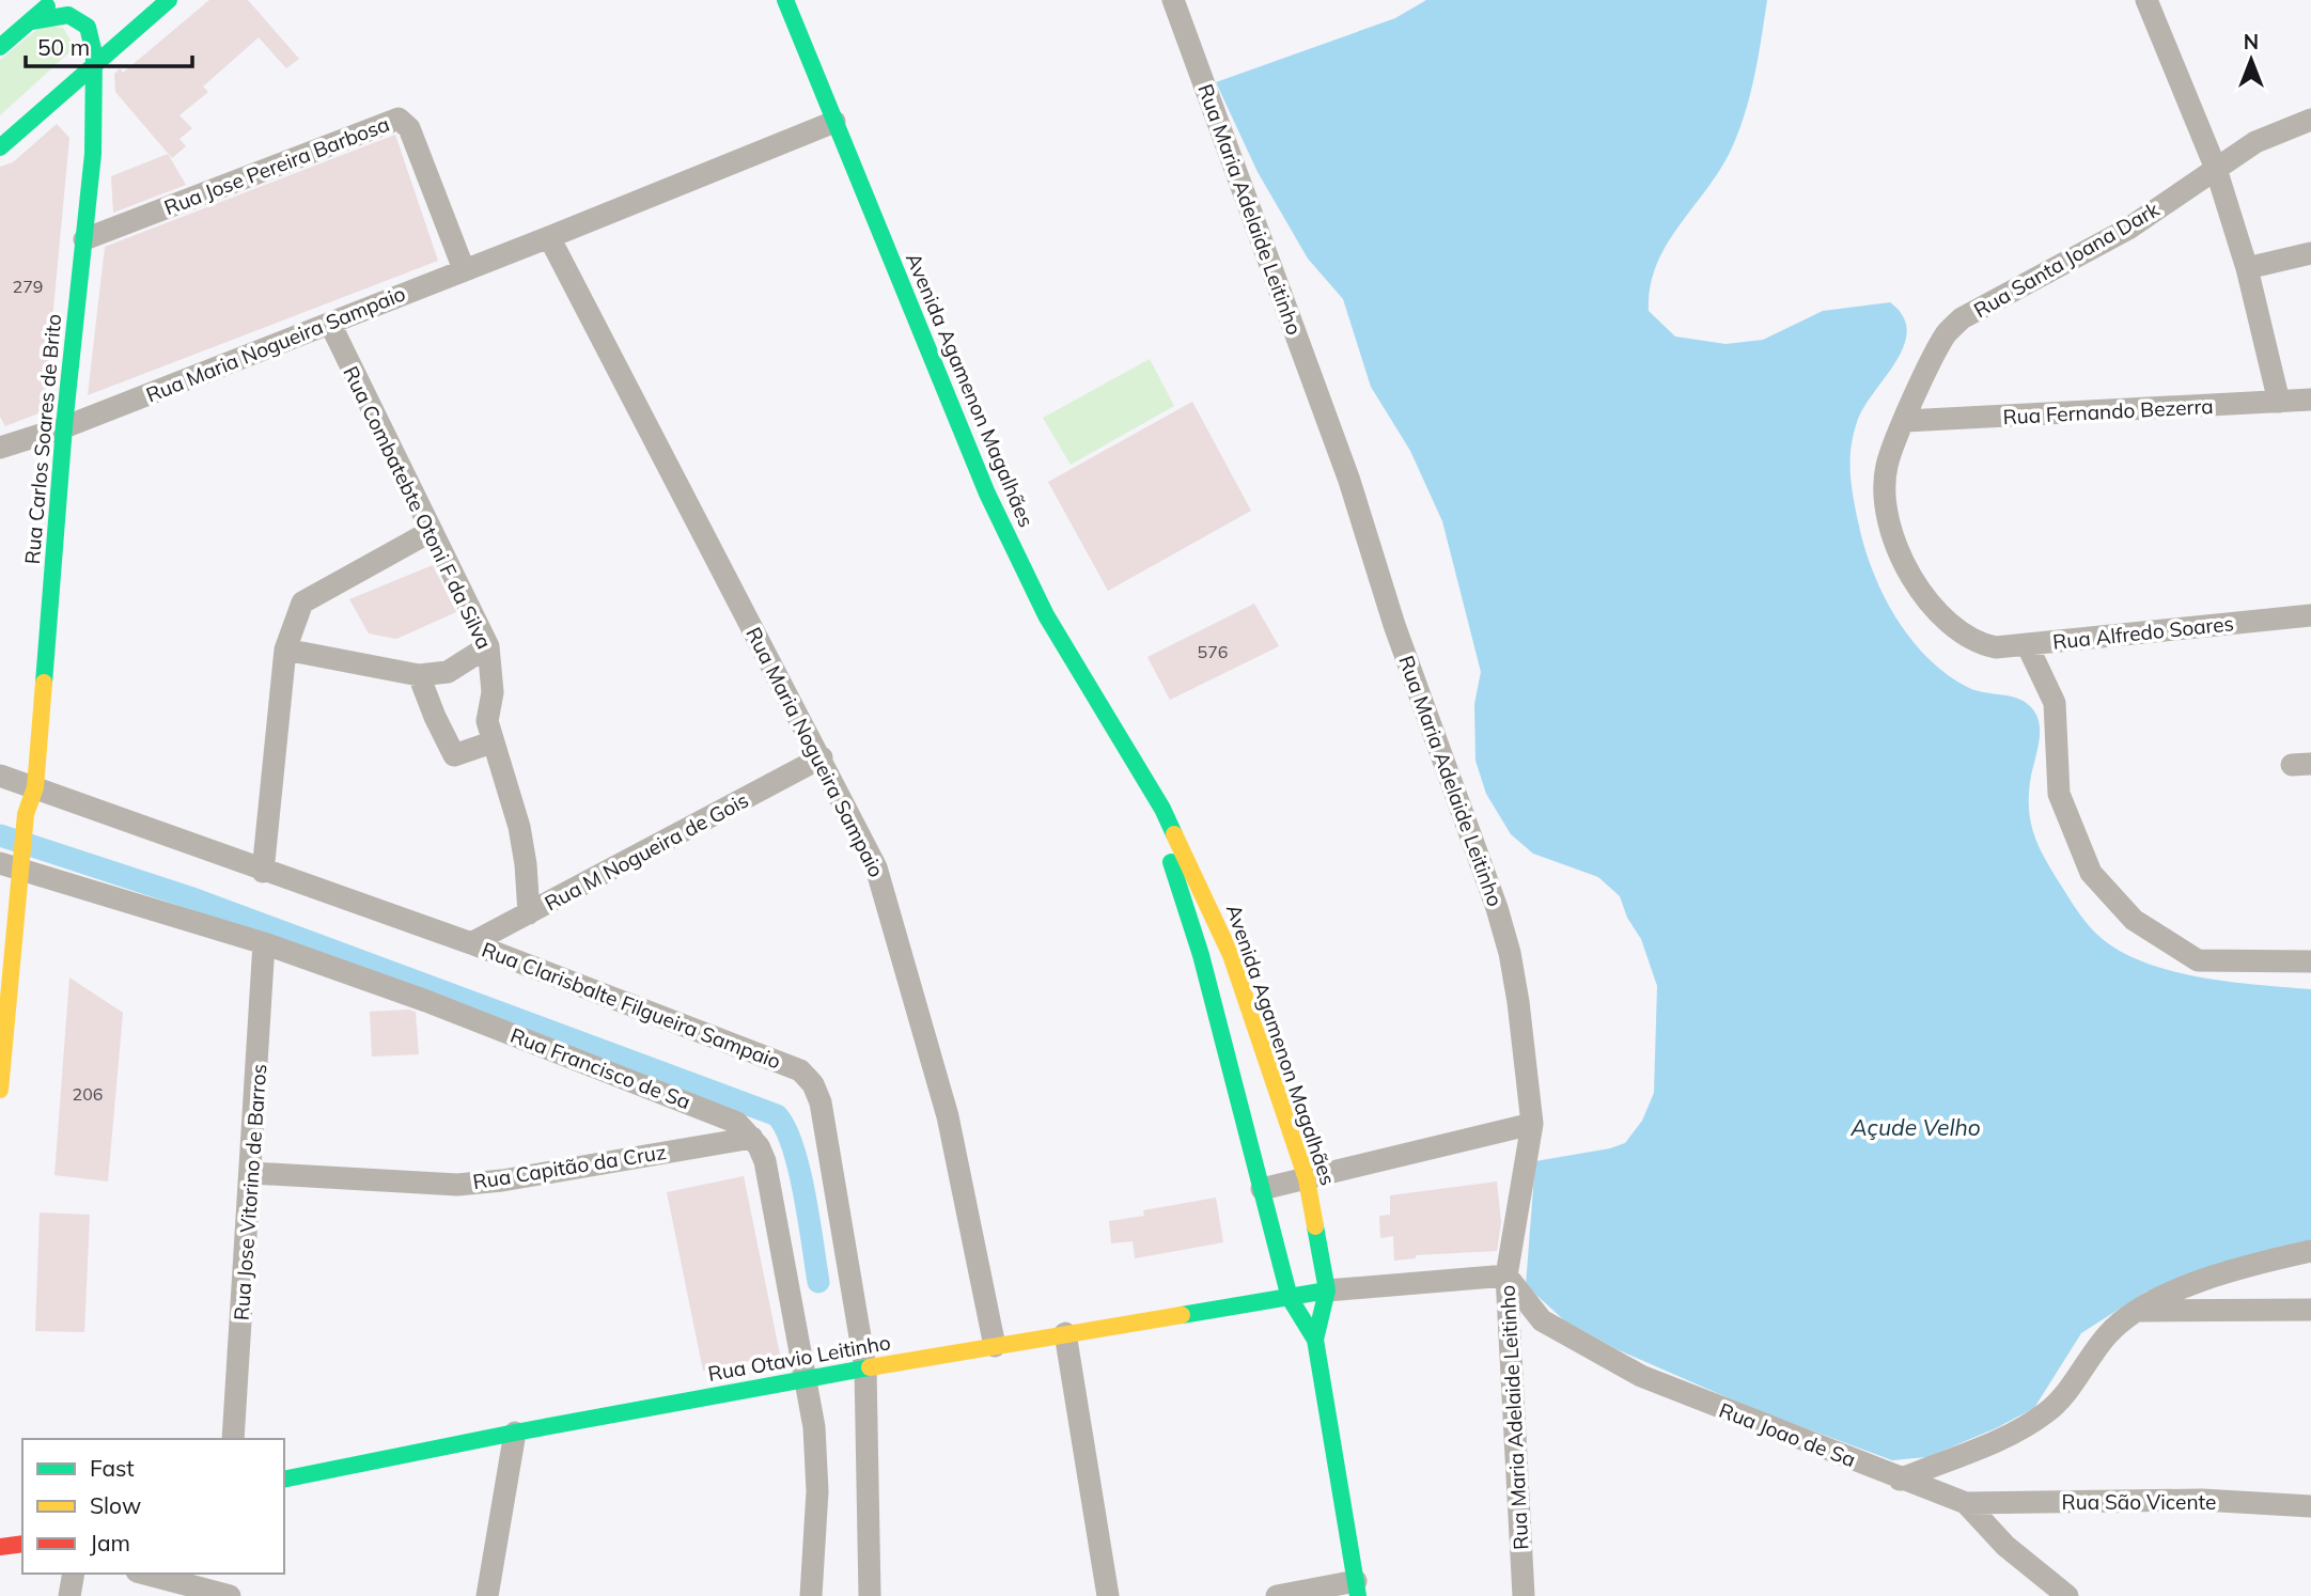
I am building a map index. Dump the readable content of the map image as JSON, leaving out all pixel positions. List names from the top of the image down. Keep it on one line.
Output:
{"streets":{"main road":["Avenida Agamenon Magalhães","Rua Carlos Soares de Brito","Rua Otavio Leitinho"],"street":["Rua Jose Pereira Barbosa","Rua Maria Adelaide Leitinho","Rua Santa Joana Dark","Rua Maria Nogueira Sampaio","Rua Fernando Bezerra","Rua Combatebte Otoni F da Silva","Rua Alfredo Soares","Rua M Nogueira de Gois","Rua Clarisbalte Filgueira Sampaio","Rua Francisco de Sa","Rua Capitão da Cruz","Rua Jose Vitorino de Barros","Rua Joao de Sa","Rua São Vicente"]},"crossings":[["Rua Jose Pereira Barbosa","Rua Maria Nogueira Sampaio"],["Rua Jose Pereira Barbosa","Rua Carlos Soares de Brito"],["Rua Maria Adelaide Leitinho","Rua Joao de Sa"],["Rua Santa Joana Dark","Rua Fernando Bezerra"],["Rua Santa Joana Dark","Rua Alfredo Soares"],["Rua Maria Nogueira Sampaio","Avenida Agamenon Magalhães"],["Rua Maria Nogueira Sampaio","Rua Carlos Soares de Brito"],["Rua Maria Nogueira Sampaio","Rua Combatebte Otoni F da Silva"],["Rua Maria Nogueira Sampaio","Rua M Nogueira de Gois"],["Rua Maria Nogueira Sampaio","Rua Otavio Leitinho"],["Avenida Agamenon Magalhães","Rua Otavio Leitinho"],["Rua Carlos Soares de Brito","Rua Clarisbalte Filgueira Sampaio"],["Rua Carlos Soares de Brito","Rua Francisco de Sa"],["Rua Combatebte Otoni F da Silva","Rua M Nogueira de Gois"],["Rua M Nogueira de Gois","Rua Clarisbalte Filgueira Sampaio"],["Rua Clarisbalte Filgueira Sampaio","Rua Otavio Leitinho"],["Rua Francisco de Sa","Rua Capitão da Cruz"],["Rua Francisco de Sa","Rua Jose Vitorino de Barros"],["Rua Francisco de Sa","Rua Otavio Leitinho"],["Rua Capitão da Cruz","Rua Jose Vitorino de Barros"],["Rua Joao de Sa","Rua São Vicente"]],"water":["Açude Velho"],"house_numbers":["279","576","206"],"legend":["Fast","Slow","Jam"],"scale_bar":"50 m","north":"top"}
